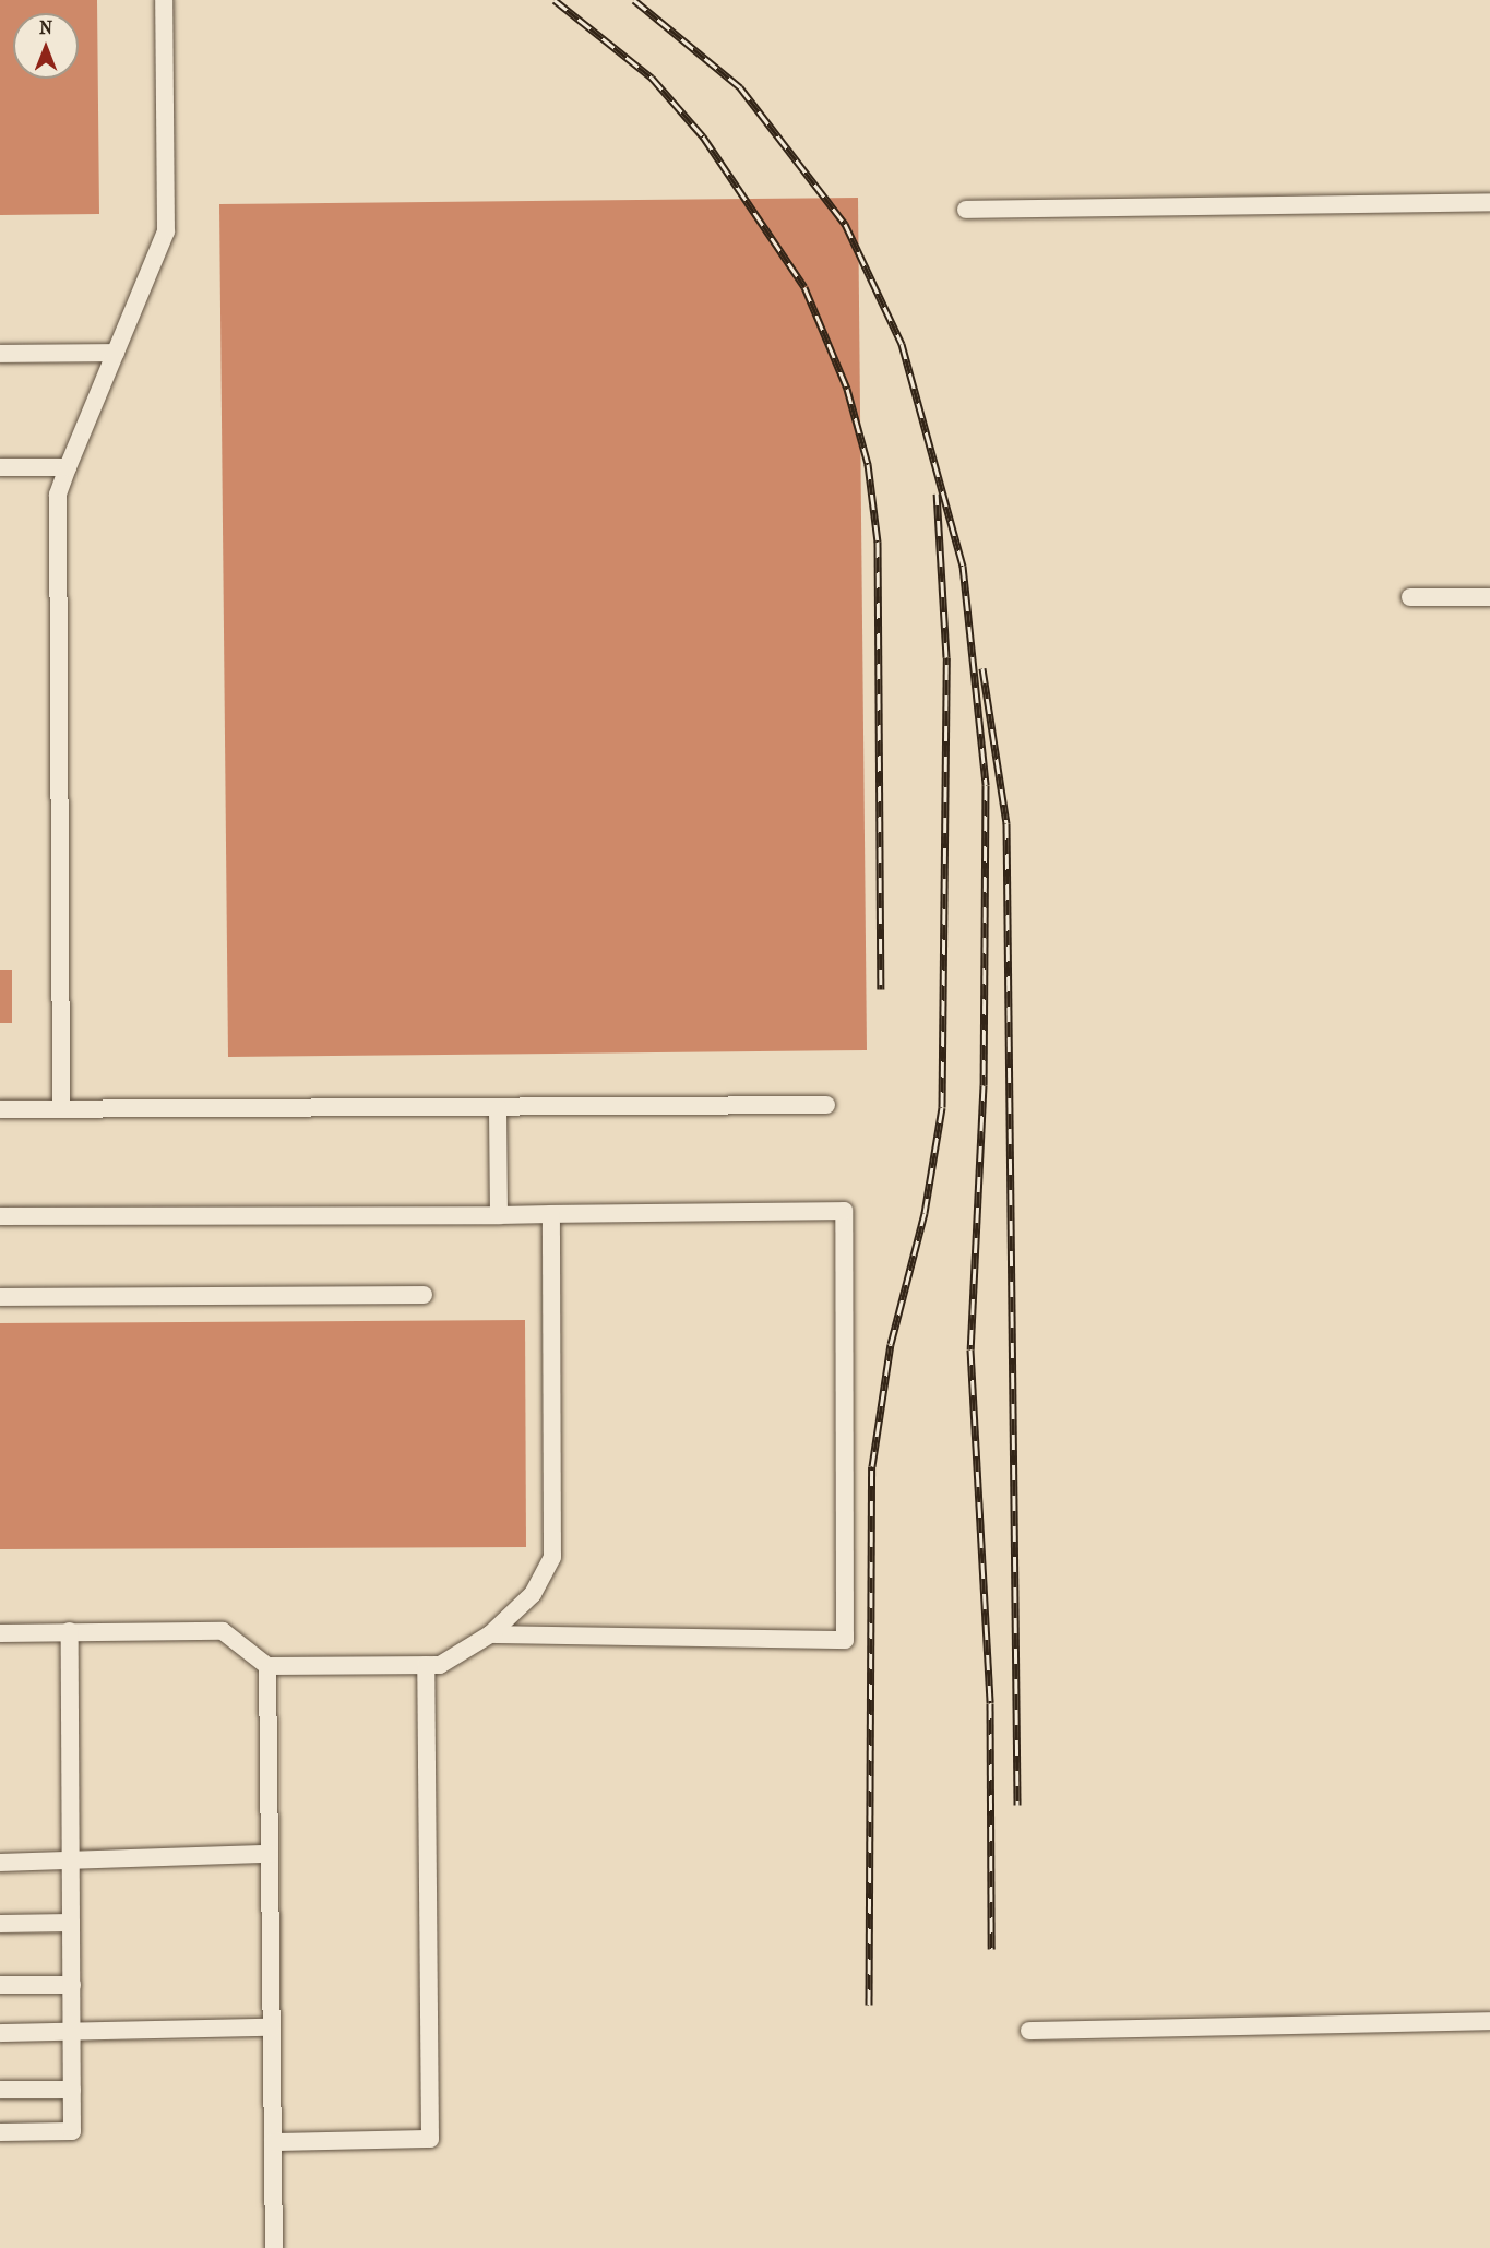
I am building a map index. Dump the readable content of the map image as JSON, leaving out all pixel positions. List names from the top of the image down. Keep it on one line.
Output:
{"north":"top"}
